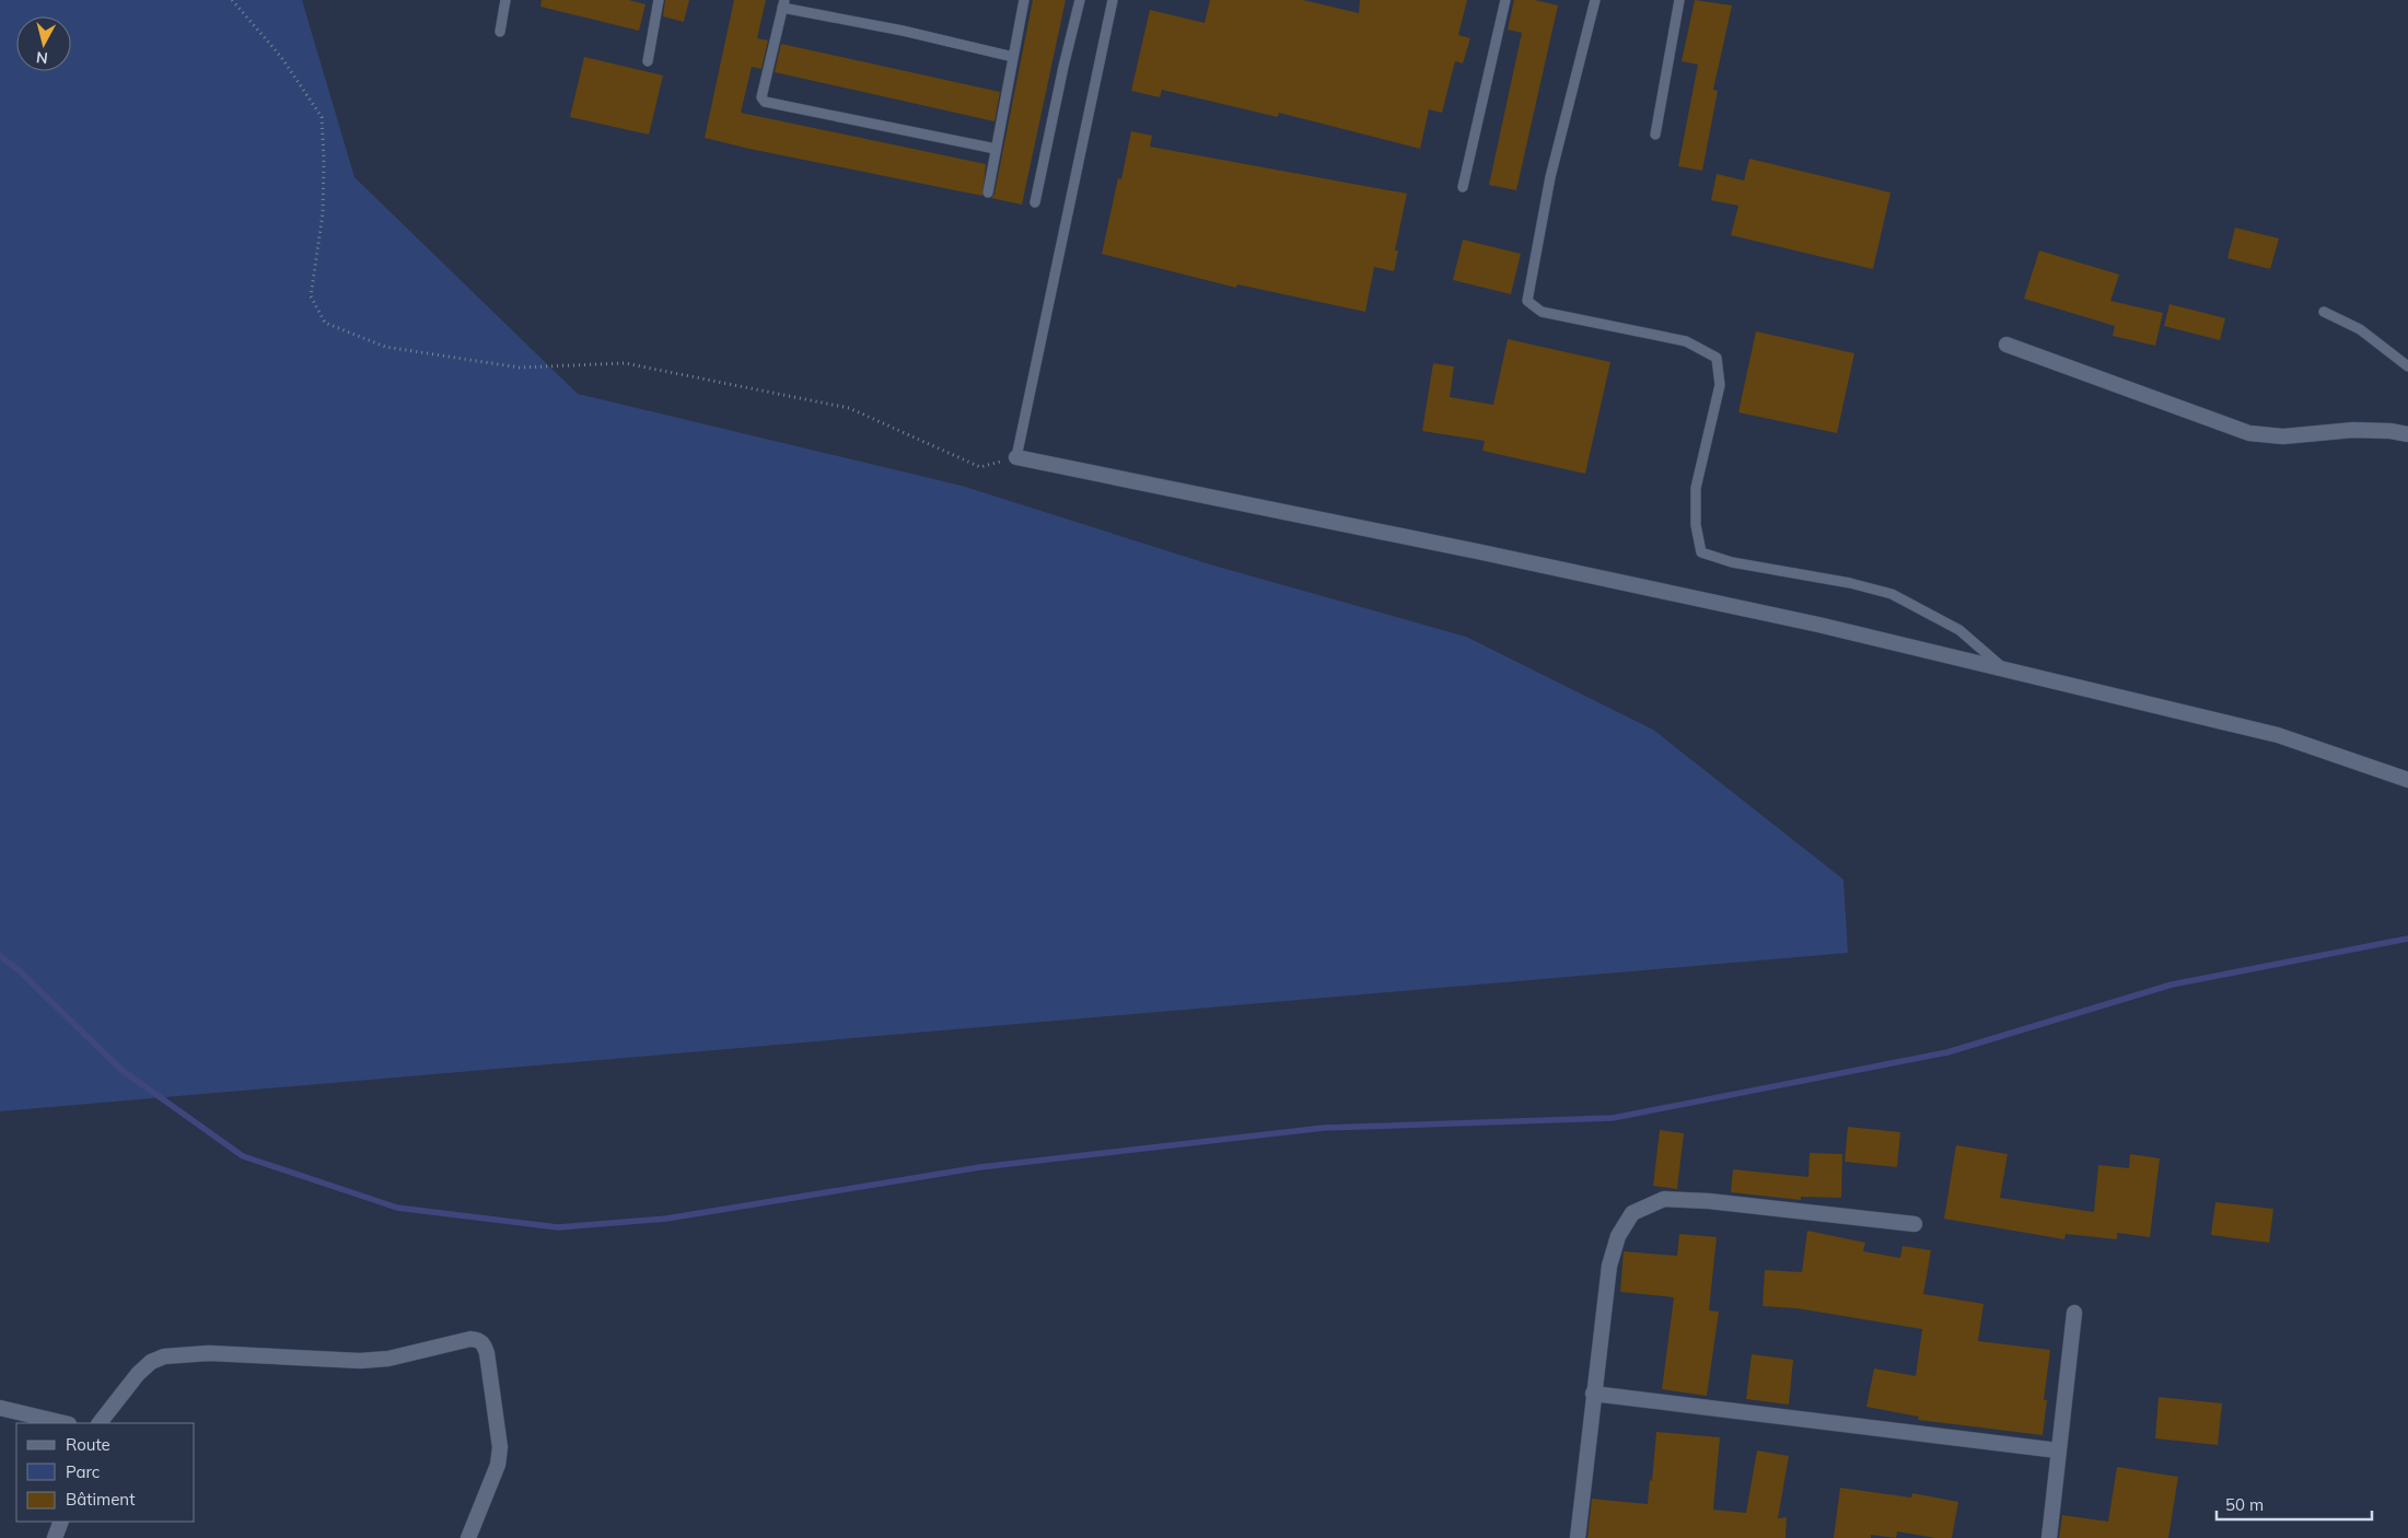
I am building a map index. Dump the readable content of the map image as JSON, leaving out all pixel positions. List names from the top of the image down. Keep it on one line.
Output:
{"legend":["Route","Parc","Bâtiment"],"scale_bar":"50 m","north":"bottom"}
